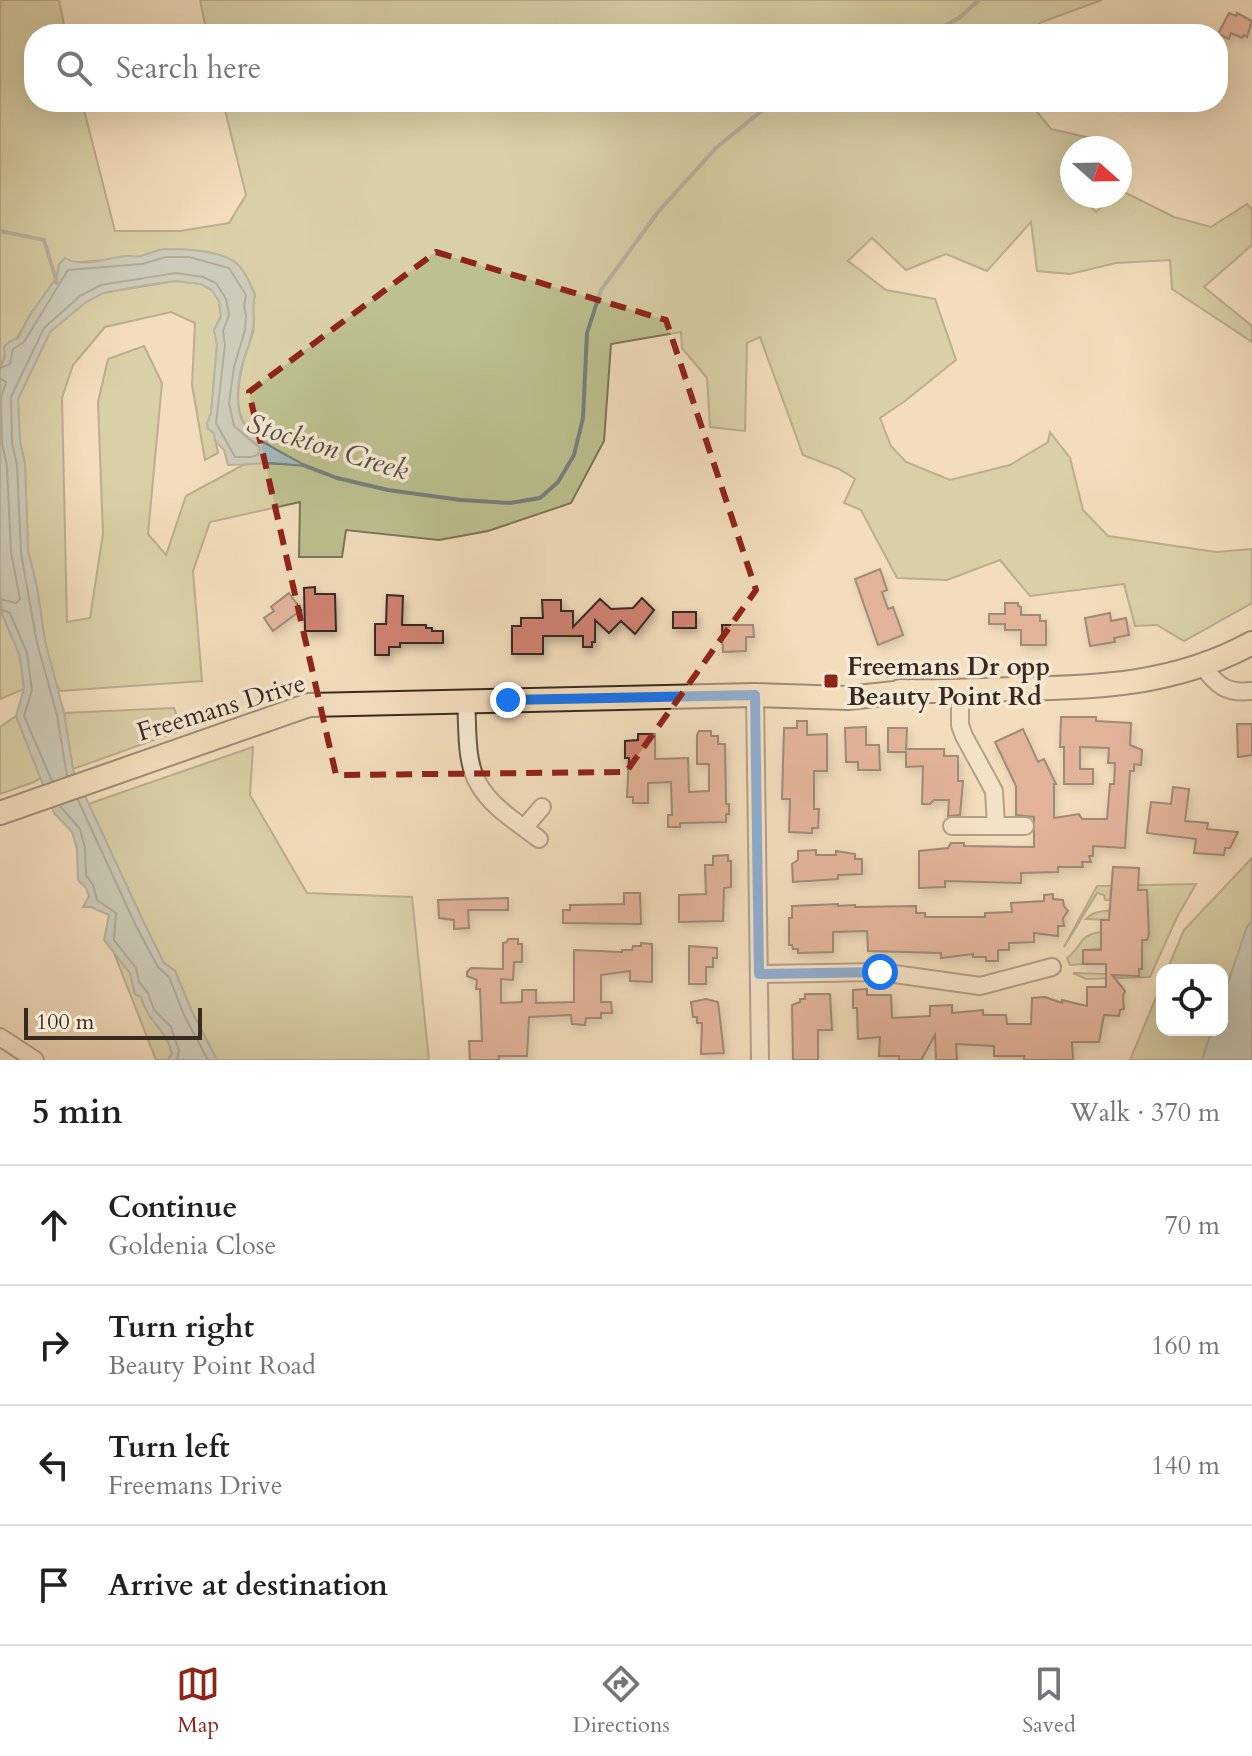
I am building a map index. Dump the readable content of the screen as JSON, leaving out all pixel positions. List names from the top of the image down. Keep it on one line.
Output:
{"streets":{"main road":["Freemans Drive"]},"water":["Stockton Creek"],"places":{"transit":["Freemans Dr opp Beauty Point Rd"]},"scale_bar":"100 m","north":"right","page":{"search":"Search here","scale":"100 m","heading":["5 min","Walk · 370 m"],"list":[["Continue","Goldenia Close","70 m"],["Turn right","Beauty Point Road","160 m"],["Turn left","Freemans Drive","140 m"],"Arrive at destination"],"nav":["Map","Directions","Saved"]}}
